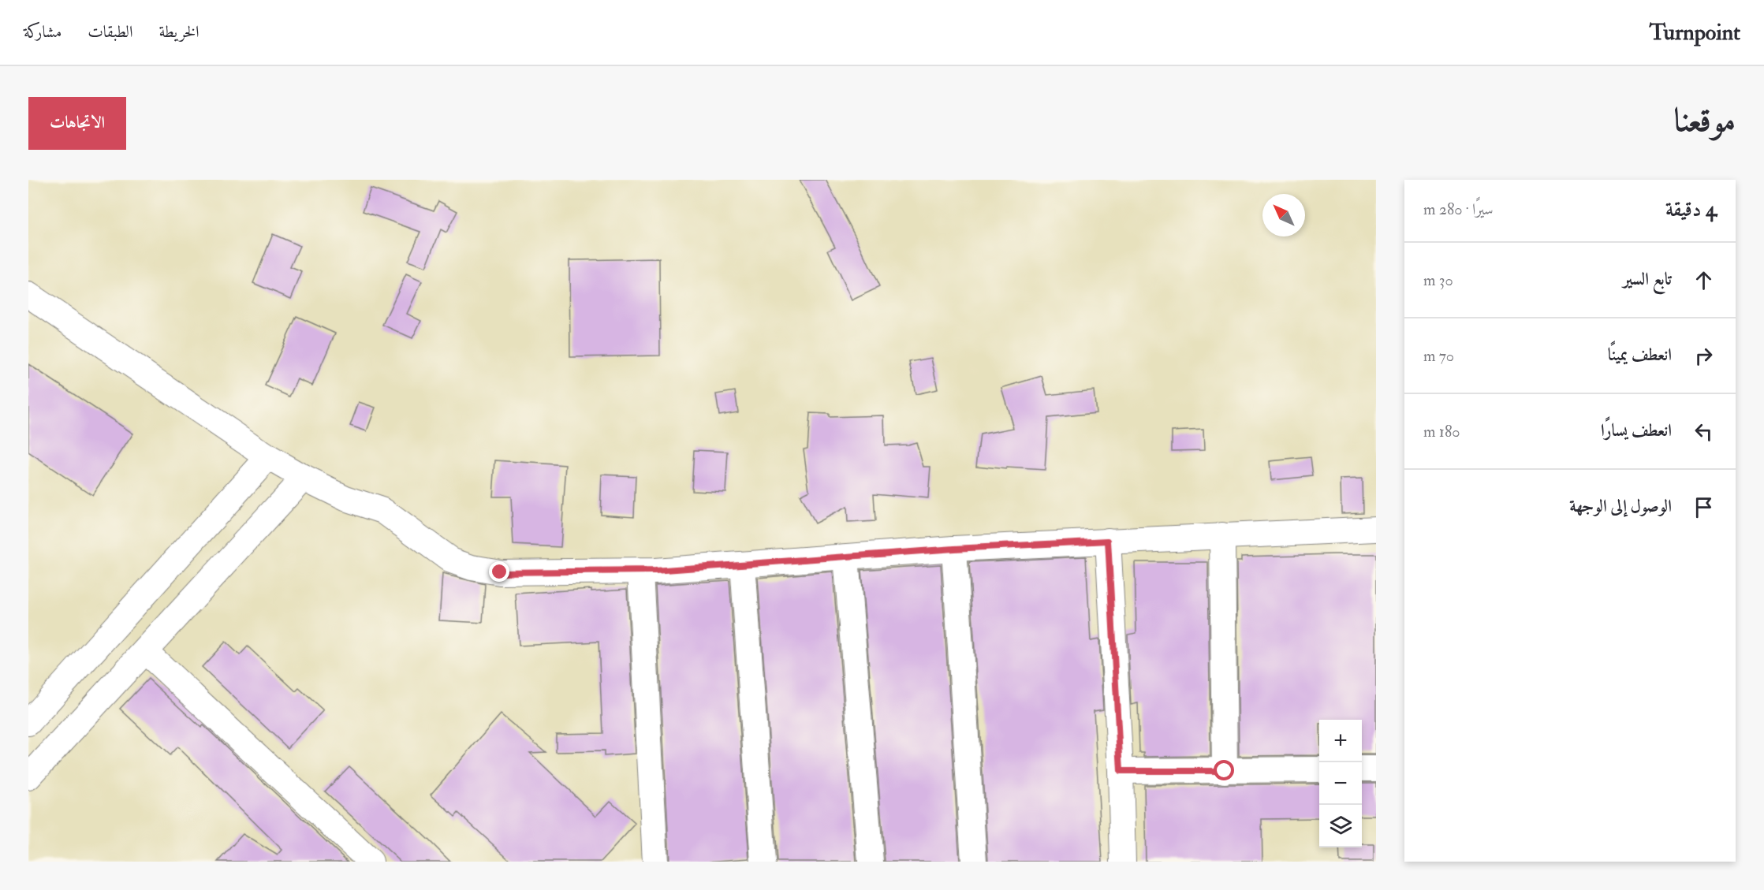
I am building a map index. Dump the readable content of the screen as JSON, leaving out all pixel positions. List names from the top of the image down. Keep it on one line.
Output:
{"north":"top left","page":{"header":"Turnpoint","nav":["الخريطة","الطبقات","مشاركة"],"title":"موقعنا","buttons":"الاتجاهات","heading":["4 دقيقة","سيرًا · 280 m"],"list":[["تابع السير","30 m"],["انعطف يمينًا","70 m"],["انعطف يسارًا","180 m"],"الوصول إلى الوجهة"],"map_buttons":["+","−"]}}
